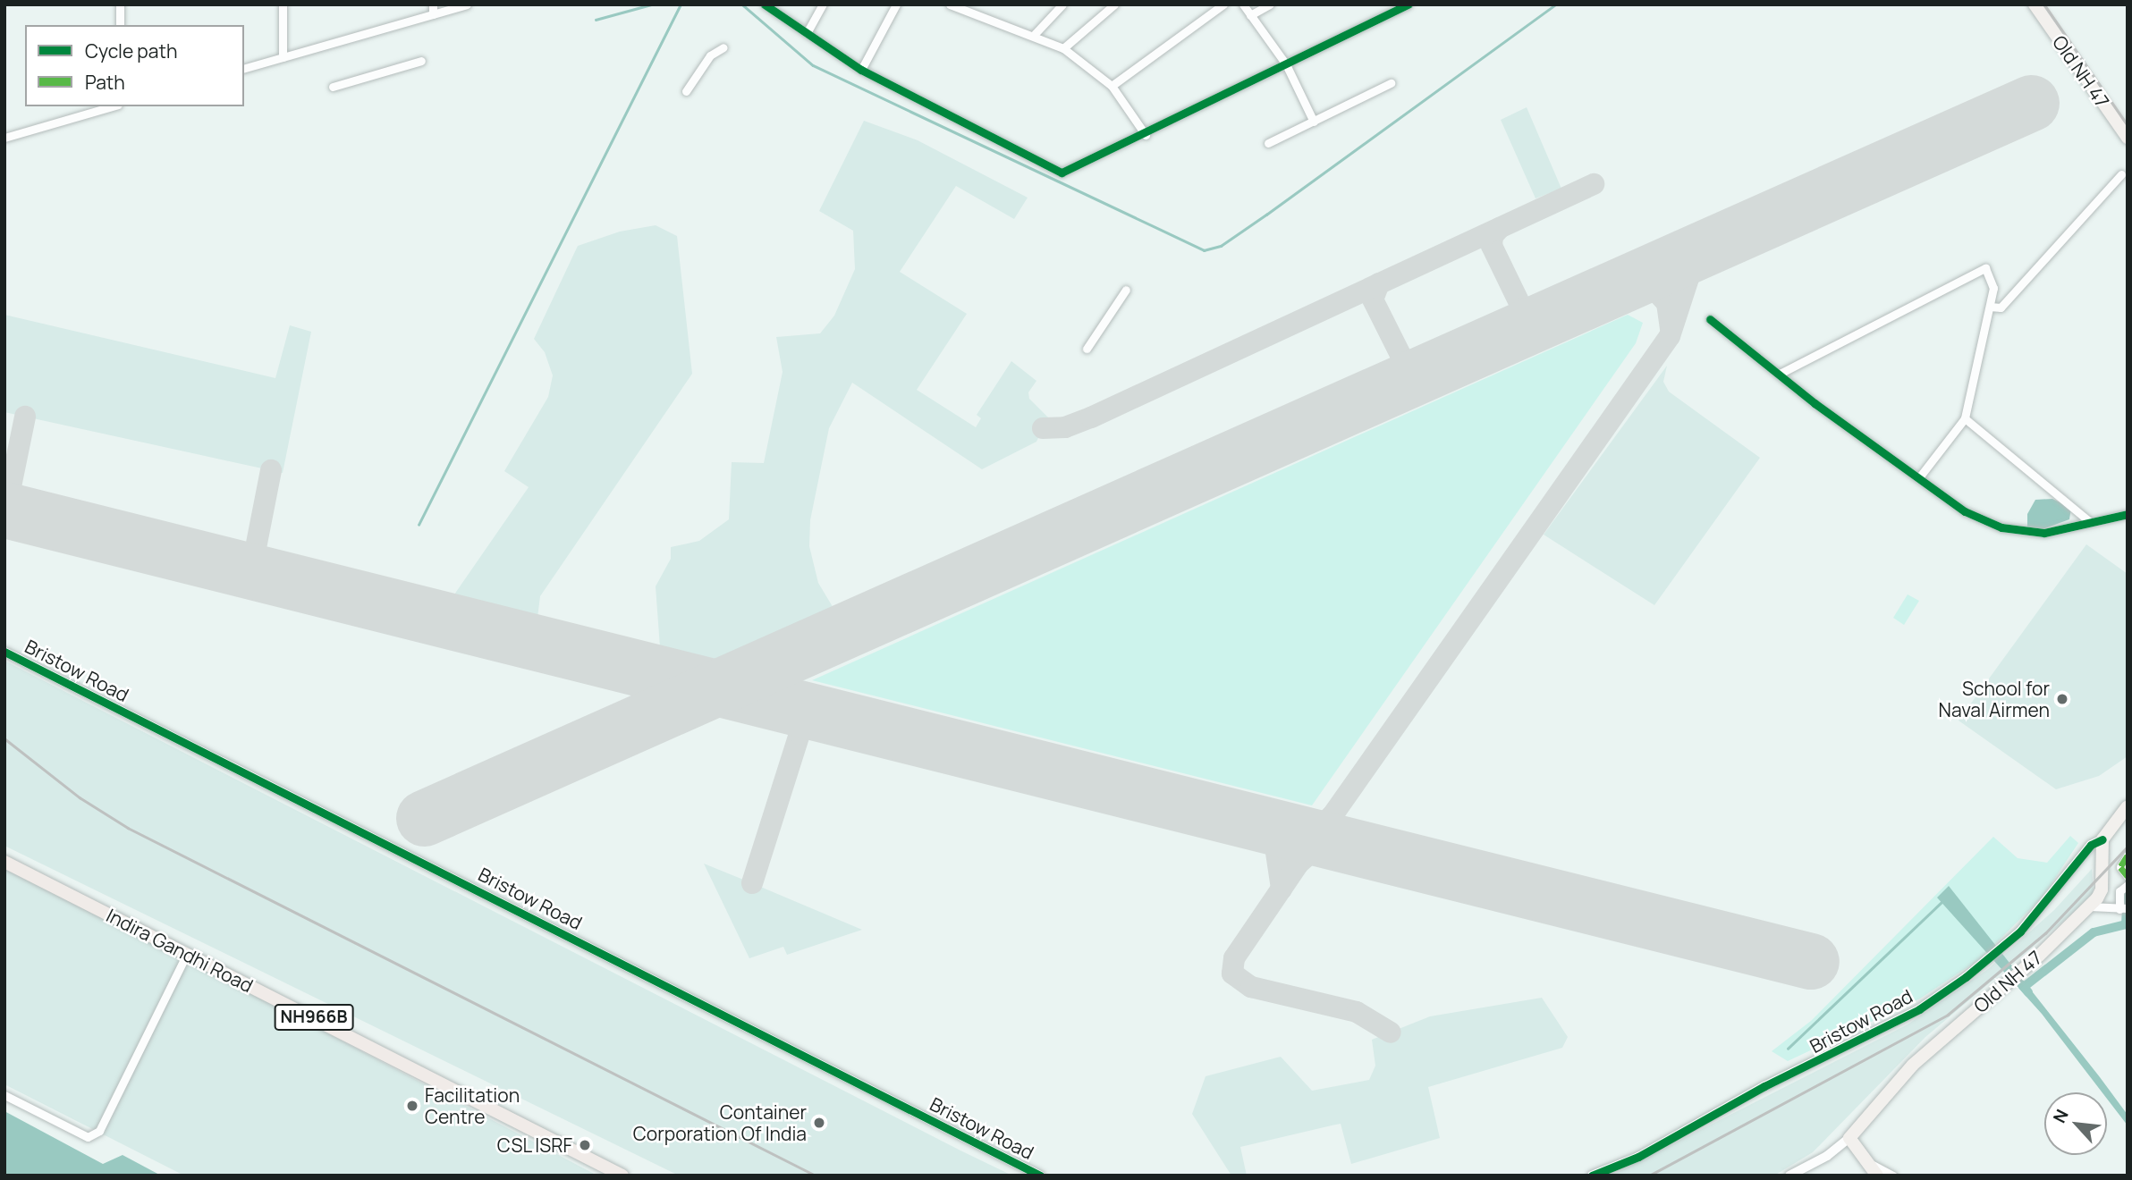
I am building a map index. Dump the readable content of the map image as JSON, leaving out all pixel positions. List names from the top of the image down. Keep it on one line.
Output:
{"streets":{"highway":["Indira Gandhi Road","NH966B"],"main road":["Old NH 47"],"street":["Bristow Road"]},"crossings":[["Old NH 47","Bristow Road"]],"places":["School for Naval Airmen","Facilitation Centre","Container Corporation Of India","CSL ISRF"],"legend":["Cycle path","Path"],"north":"top left"}
